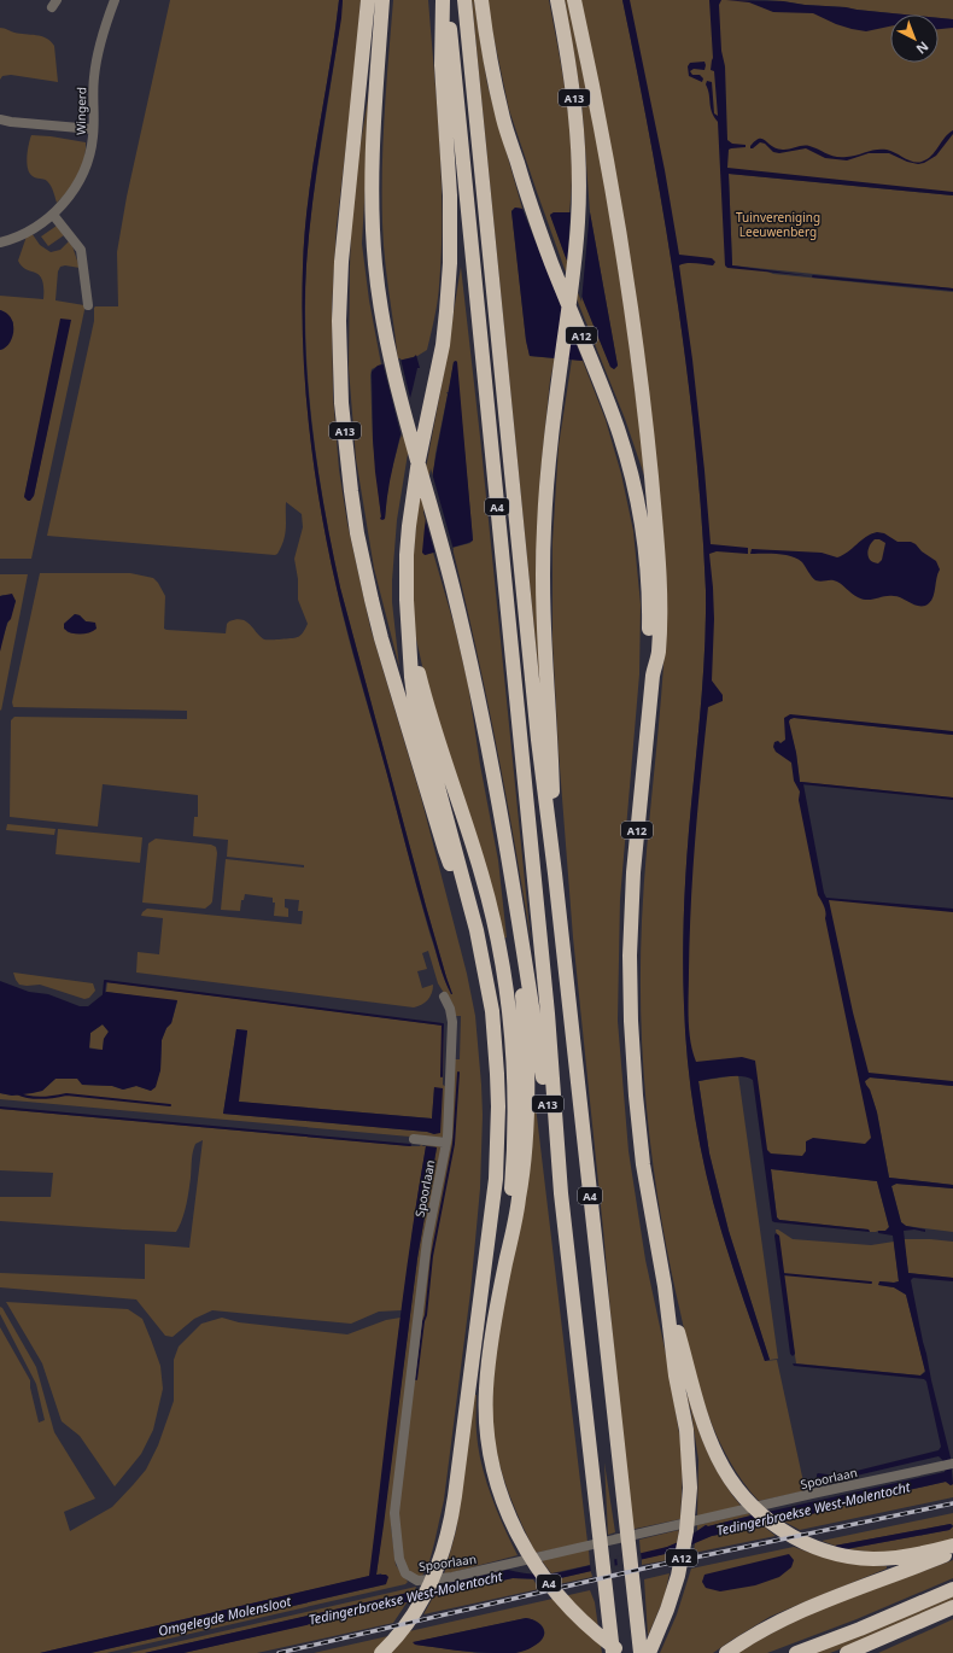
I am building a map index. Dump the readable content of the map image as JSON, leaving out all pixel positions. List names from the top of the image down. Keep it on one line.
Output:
{"streets":{"highway":["A13","A12","A4"],"street":["Wingerd","Spoorlaan"]},"crossings":[["A13","A4"]],"water":["Tedingerbroekse West-Molentocht","Omgelegde Molensloot"],"parks":["Tuinvereniging Leeuwenberg"],"north":"bottom right"}
